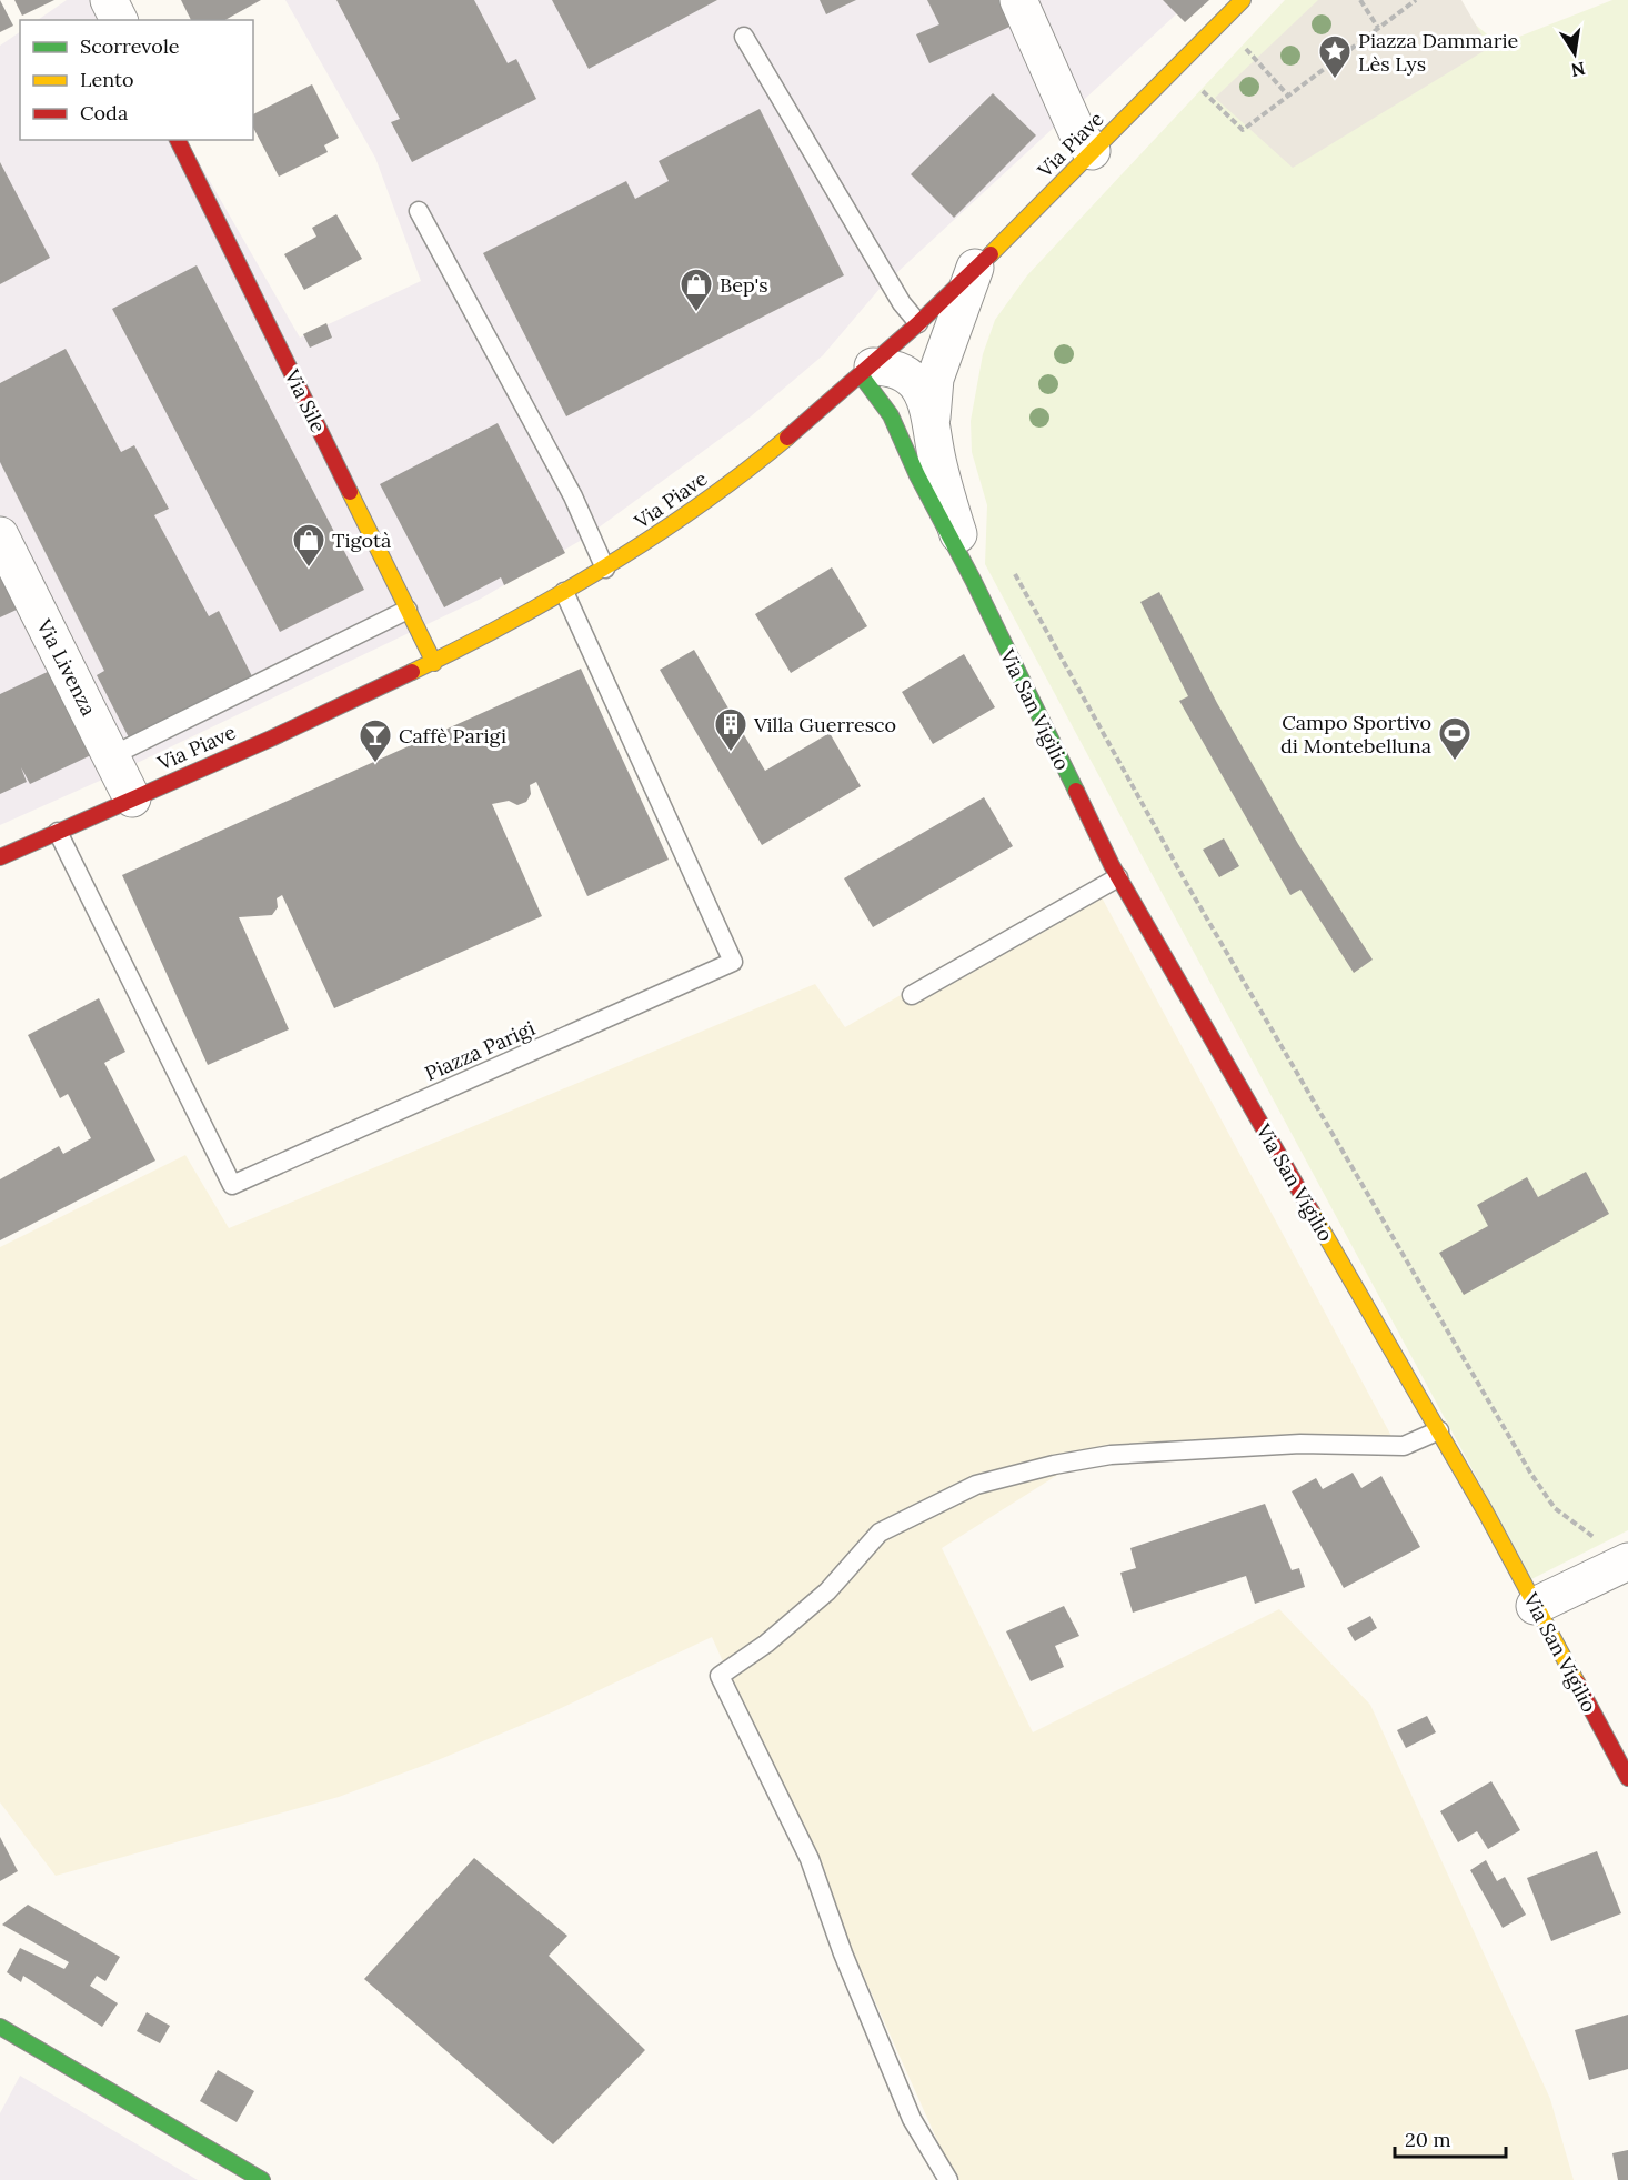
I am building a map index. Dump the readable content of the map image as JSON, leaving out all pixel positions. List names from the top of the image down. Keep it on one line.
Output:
{"streets":{"street":["Via Piave","Via Sile","Via Livenza","Via San Vigilio"],"lane":["Piazza Parigi"]},"crossings":[["Via Piave","Via Sile"],["Via Piave","Via Livenza"],["Via Piave","Via San Vigilio"],["Via Piave","Piazza Parigi"]],"places":{"place":["Piazza Dammarie Lès Lys"],"shop":["Bep's","Tigotà"],"building":["Villa Guerresco"],"sports":["Campo Sportivo di Montebelluna"],"bar":["Caffè Parigi"]},"legend":["Scorrevole","Lento","Coda"],"scale_bar":"20 m","north":"bottom"}
